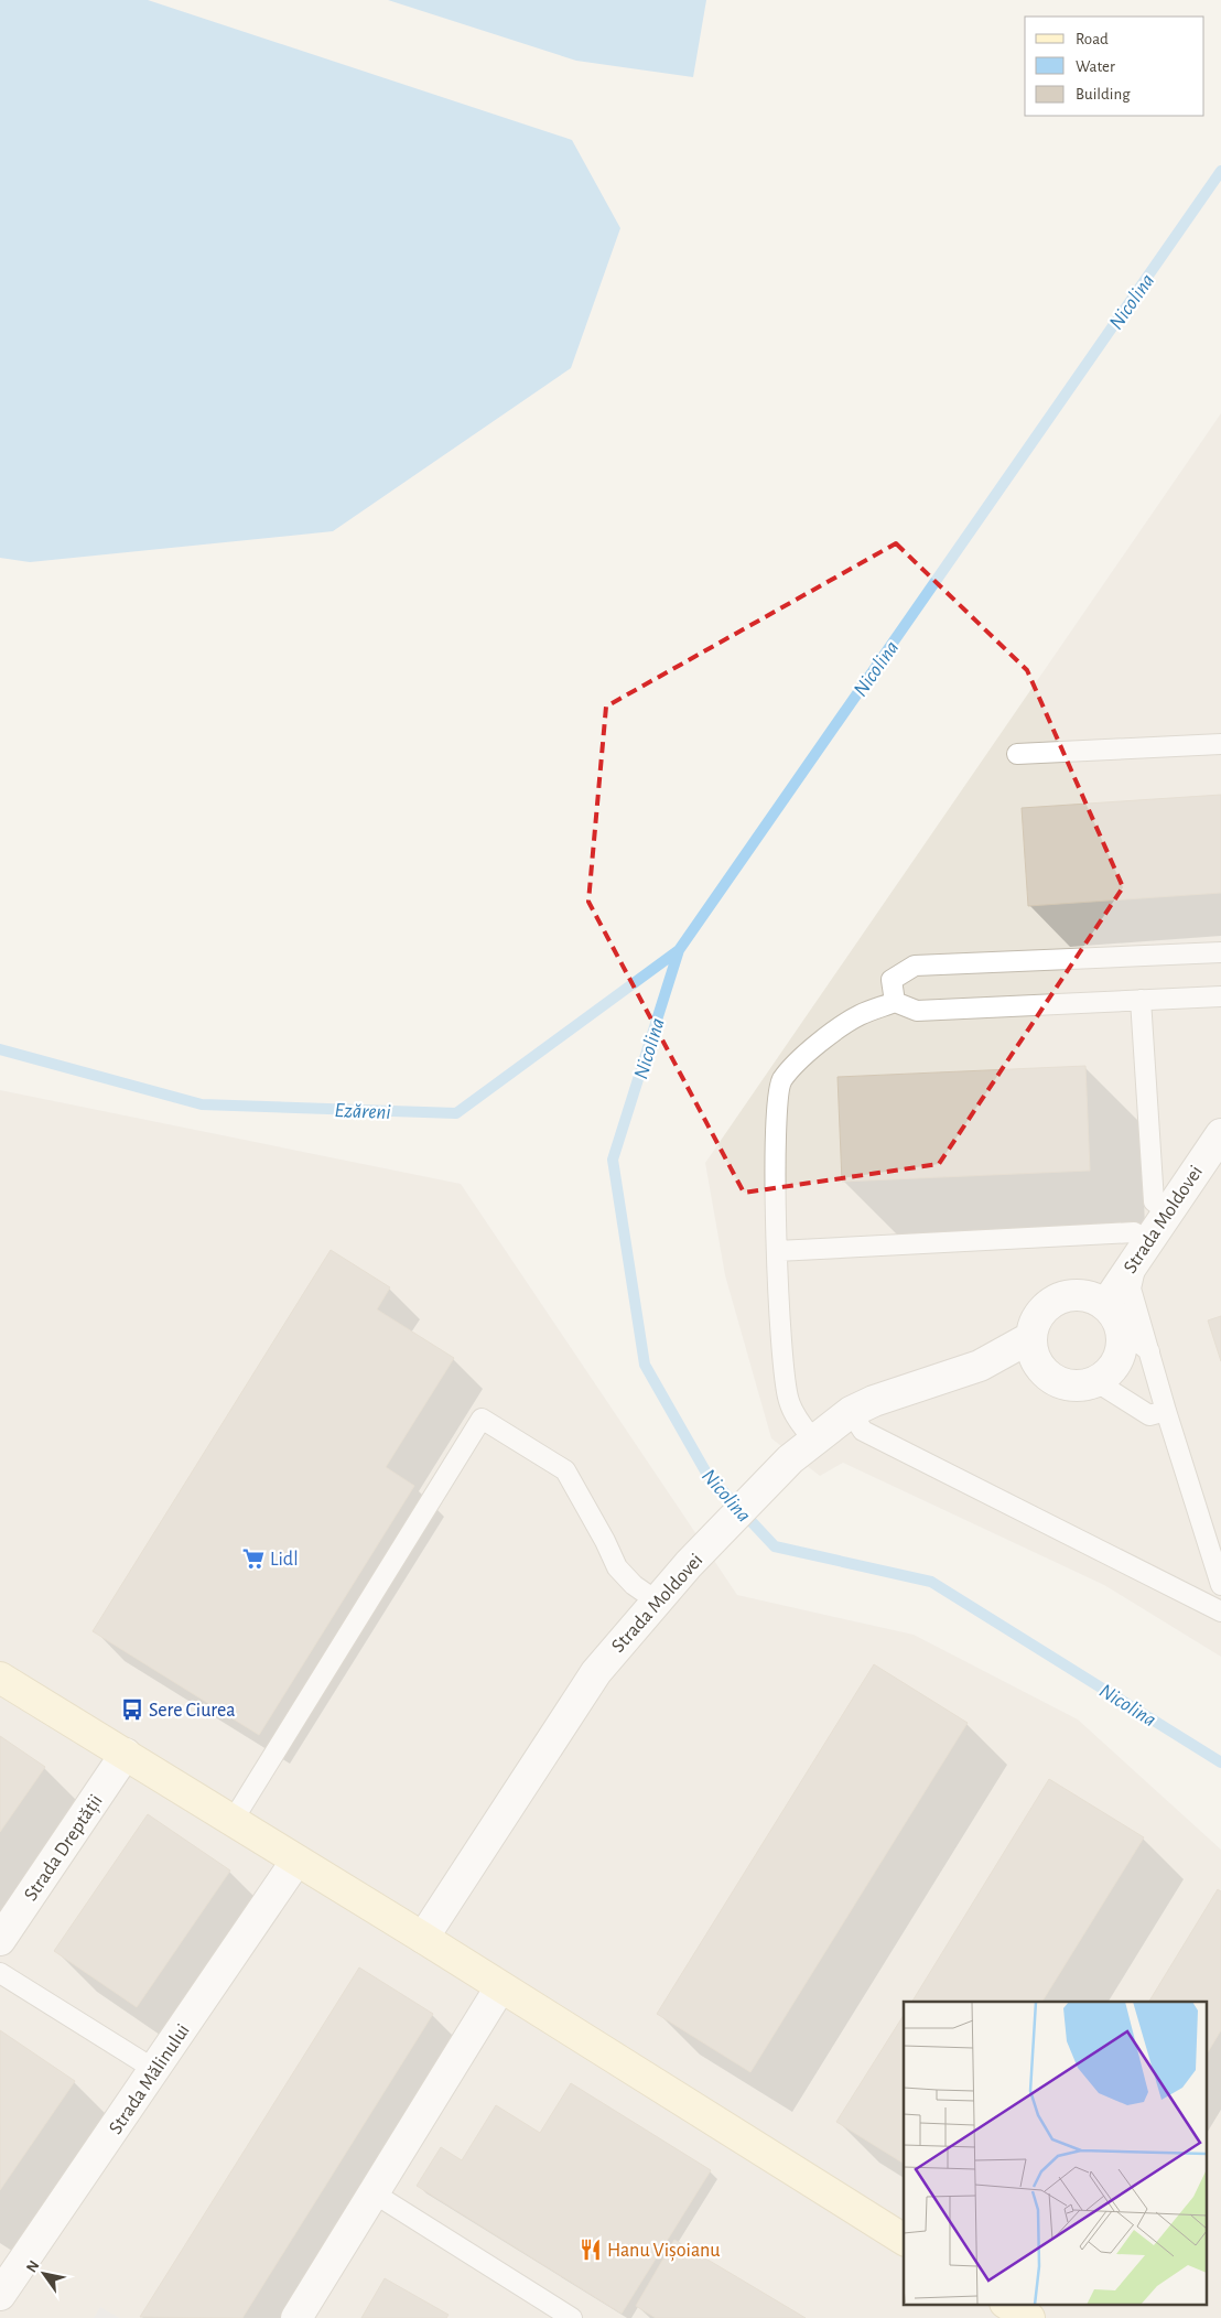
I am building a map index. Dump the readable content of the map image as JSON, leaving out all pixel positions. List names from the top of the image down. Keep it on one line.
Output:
{"streets":{"street":["Strada Moldovei","Strada Dreptății","Strada Mălinului"]},"water":["Nicolina","Ezăreni"],"places":{"supermarket":["Lidl"],"bus stop":["Sere Ciurea"],"restaurant":["Hanu Vișoianu"]},"legend":["Road","Water","Building"],"north":"top left"}
